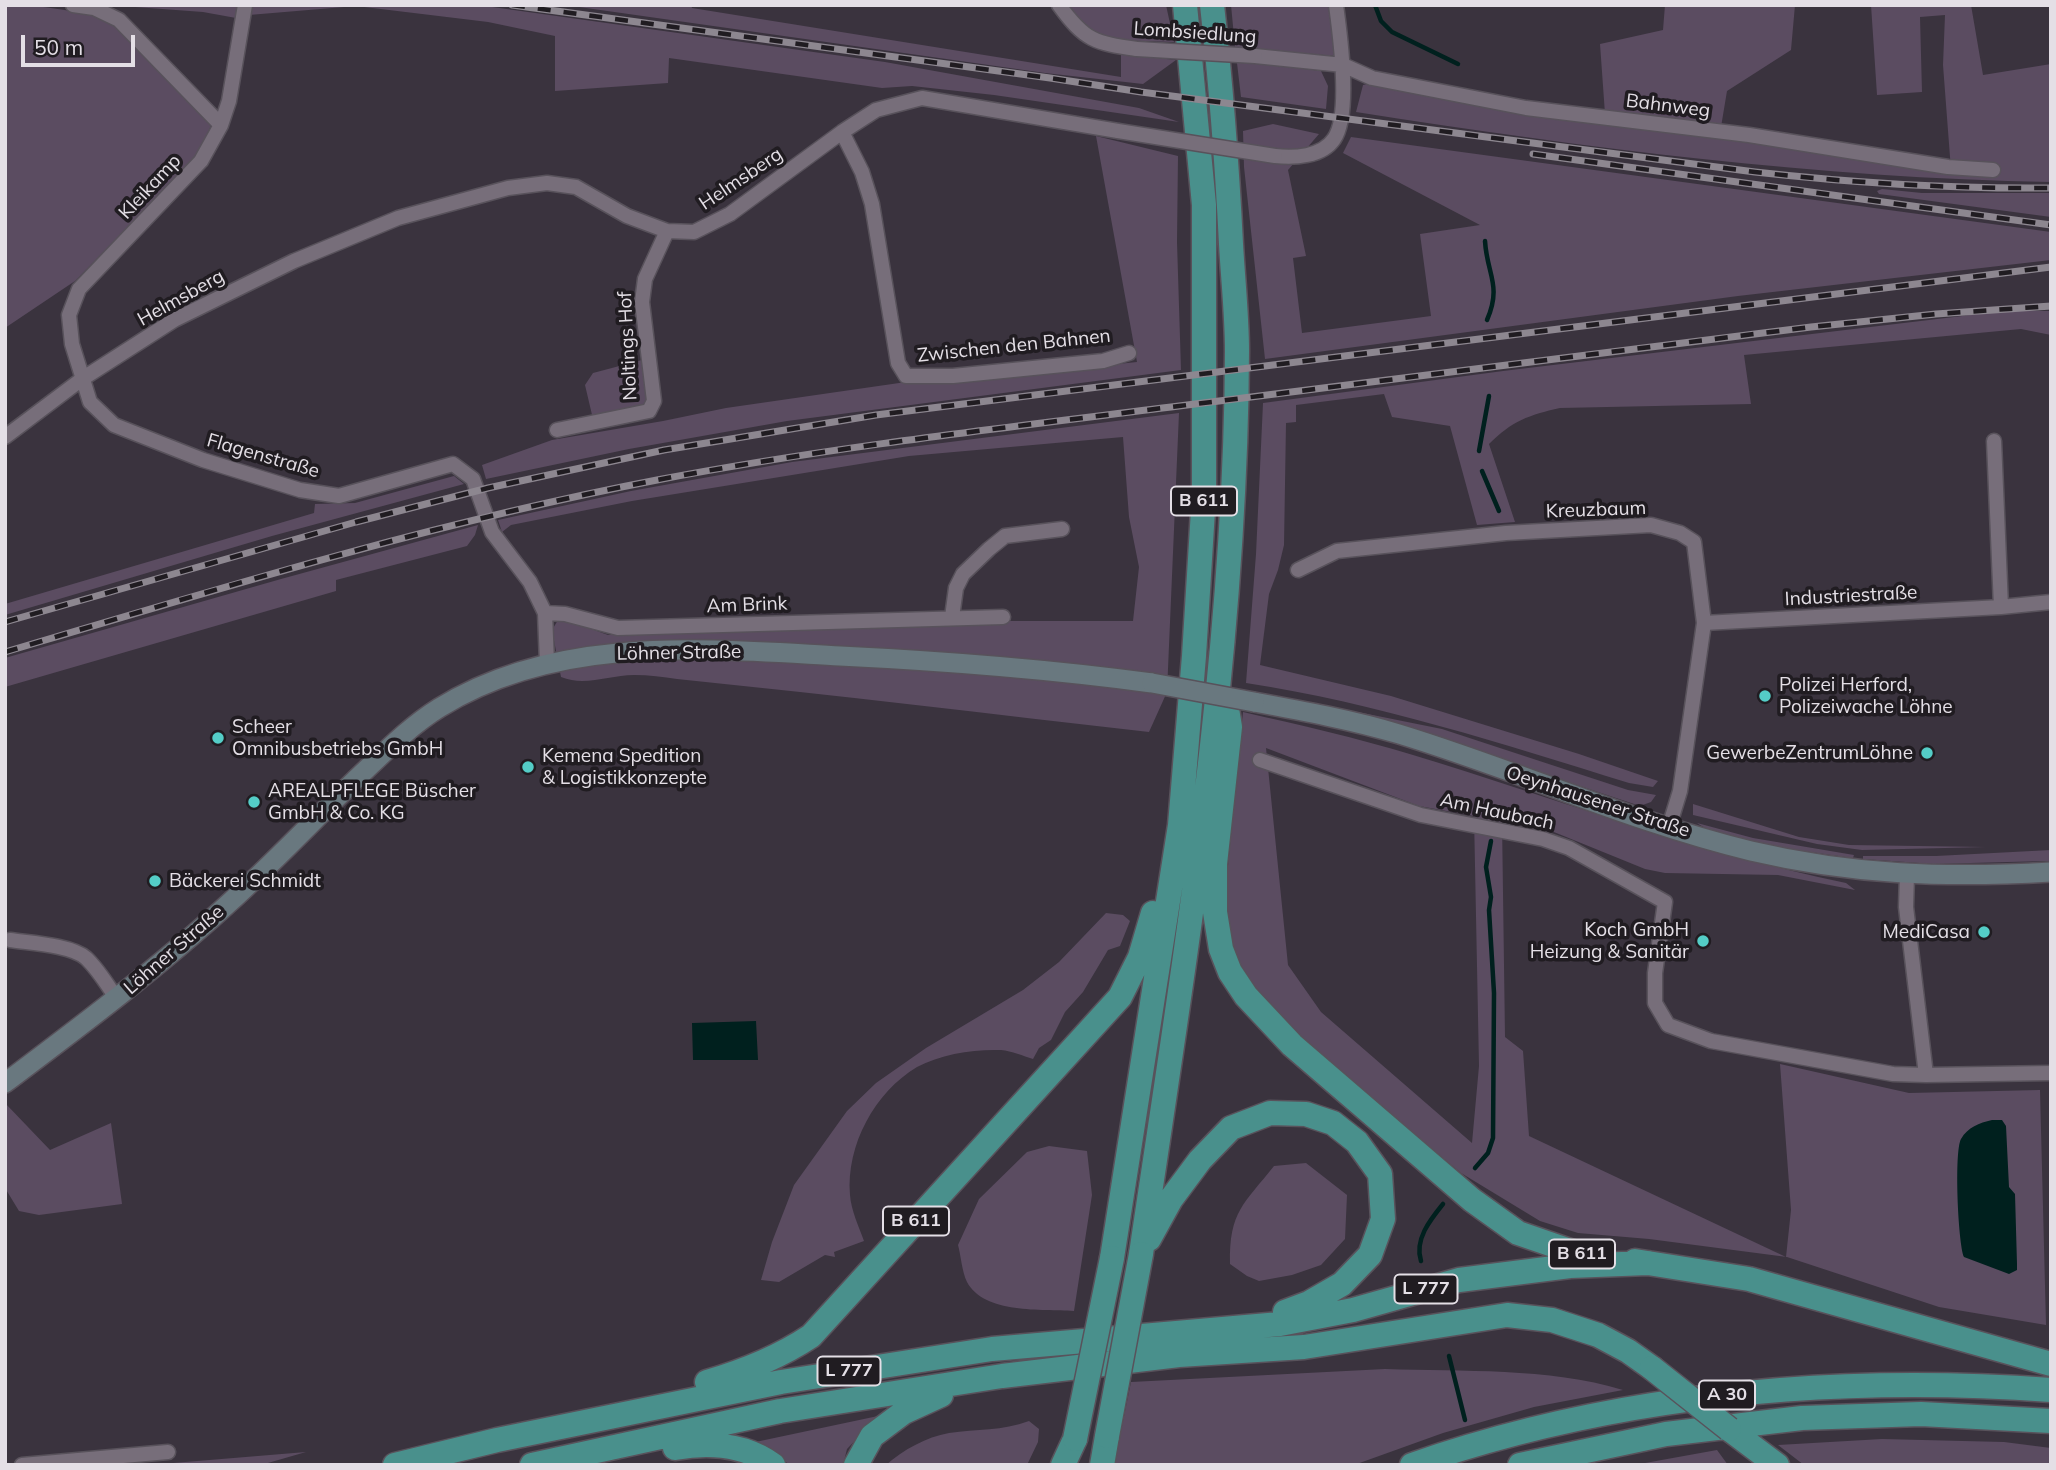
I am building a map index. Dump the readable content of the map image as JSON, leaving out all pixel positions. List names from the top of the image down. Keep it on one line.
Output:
{"streets":{"highway":["B 611","L 777","A 30"],"main road":["Löhner Straße","Oeynhausener Straße"],"street":["Lombsiedlung","Bahnweg","Helmsberg","Kleikamp","Noltings Hof","Zwischen den Bahnen","Flagenstraße","Kreuzbaum","Industriestraße","Am Brink","Am Haubach"]},"crossings":[["Lombsiedlung","Bahnweg"],["Lombsiedlung","Helmsberg"],["Bahnweg","Helmsberg"],["Helmsberg","Kleikamp"],["Helmsberg","Noltings Hof"],["Helmsberg","Zwischen den Bahnen"],["Helmsberg","Flagenstraße"],["Kleikamp","Flagenstraße"],["Flagenstraße","Am Brink"],["Flagenstraße","Löhner Straße"],["B 611","L 777"],["Kreuzbaum","Industriestraße"],["Kreuzbaum","Oeynhausener Straße"],["Löhner Straße","Oeynhausener Straße"]],"places":["Polizei Herford, Polizeiwache Löhne","Scheer Omnibusbetriebs GmbH","GewerbeZentrumLöhne","Kemena Spedition & Logistikkonzepte","AREALPFLEGE Büscher GmbH & Co. KG","Bäckerei Schmidt","MediCasa","Koch GmbH Heizung & Sanitär"],"scale_bar":"50 m"}
